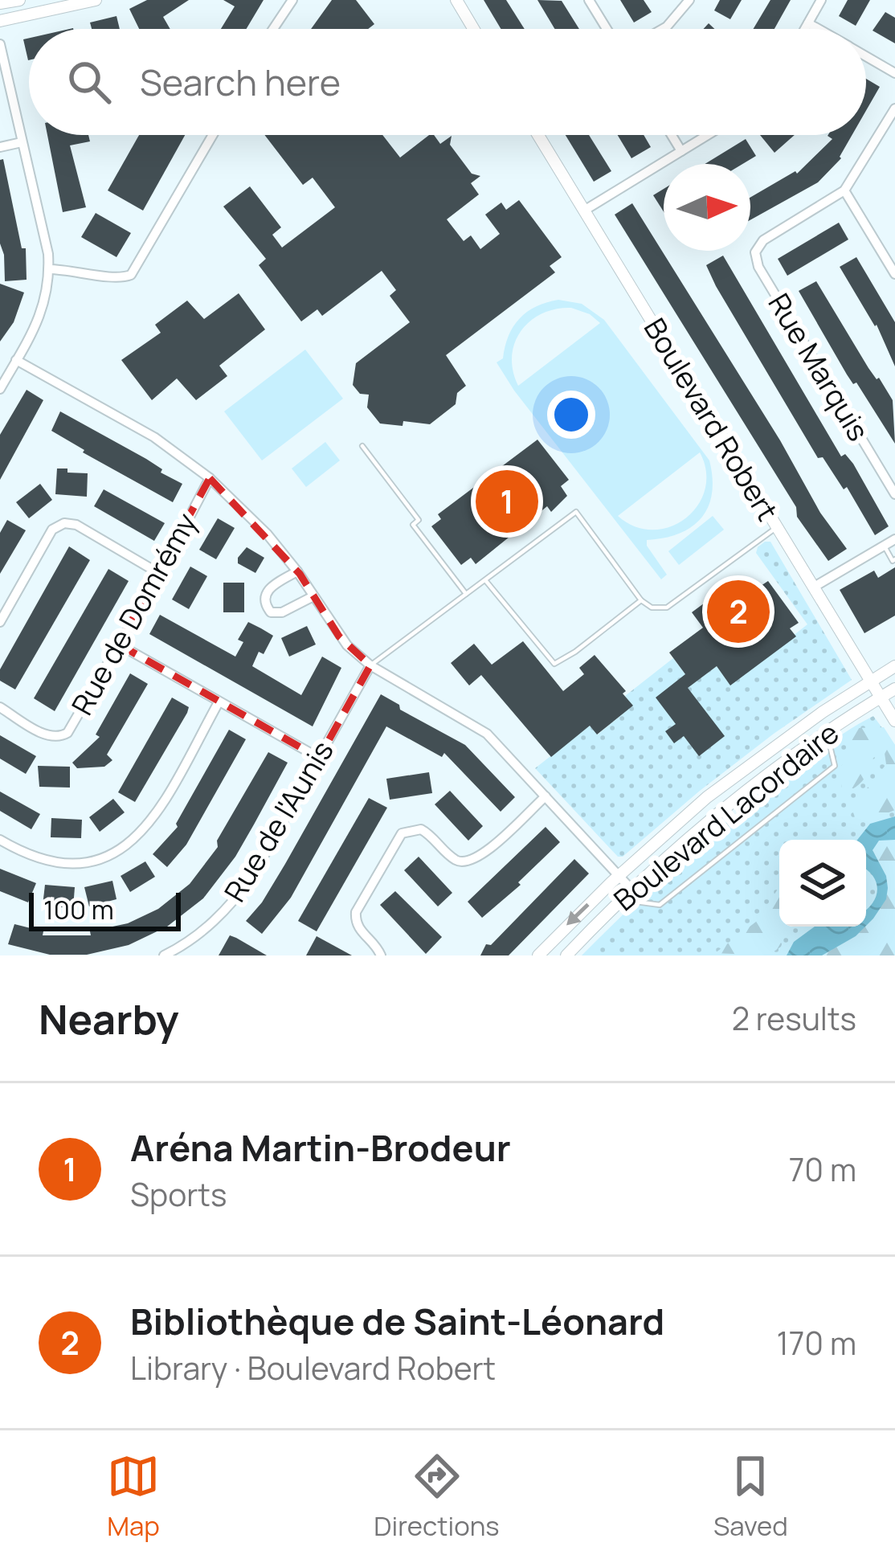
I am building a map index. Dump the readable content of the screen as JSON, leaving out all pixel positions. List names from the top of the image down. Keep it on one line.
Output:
{"streets":{"main road":["Boulevard Robert","Boulevard Lacordaire"],"street":["Rue Marquis","Rue de Domrémy","Rue de l'Aunis"]},"crossings":[["Boulevard Robert","Boulevard Lacordaire"]],"scale_bar":"100 m","north":"right","page":{"search":"Search here","pins":["1","2"],"scale":"100 m","heading":["Nearby","2 results"],"list":[{"mark":"1","name":"Aréna Martin-Brodeur","note":"Sports","value":"70 m"},{"mark":"2","name":"Bibliothèque de Saint-Léonard","note":"Library · Boulevard Robert","value":"170 m"}],"nav":["Map","Directions","Saved"]}}
